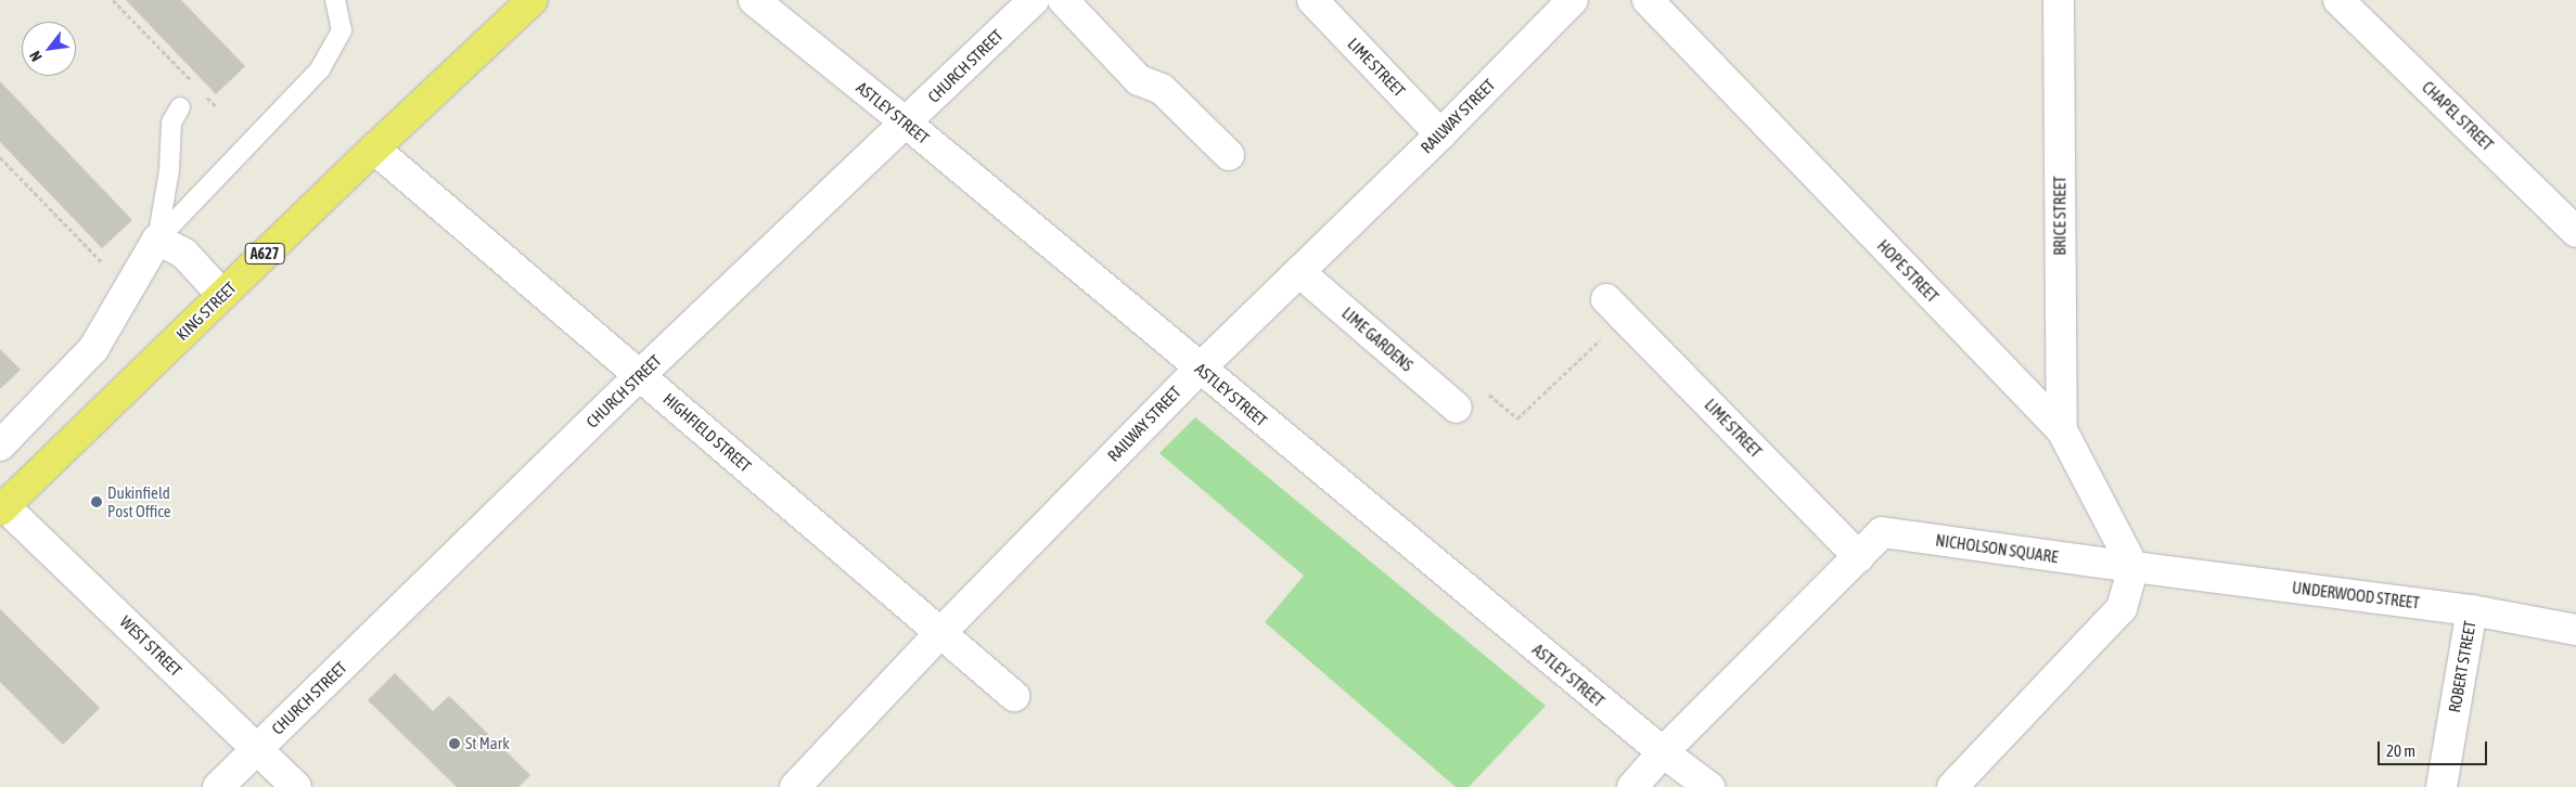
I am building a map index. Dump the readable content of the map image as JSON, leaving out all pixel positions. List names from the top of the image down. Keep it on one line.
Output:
{"streets":{"main road":["A627","KING STREET"],"street":["CHURCH STREET","LIME STREET","ASTLEY STREET","RAILWAY STREET","CHAPEL STREET","BRICE STREET","HOPE STREET","LIME GARDENS","HIGHFIELD STREET","NICHOLSON SQUARE","UNDERWOOD STREET","WEST STREET","ROBERT STREET"]},"crossings":[["CHURCH STREET","ASTLEY STREET"],["CHURCH STREET","HIGHFIELD STREET"],["CHURCH STREET","WEST STREET"],["LIME STREET","RAILWAY STREET"],["LIME STREET","NICHOLSON SQUARE"],["ASTLEY STREET","RAILWAY STREET"],["ASTLEY STREET","NICHOLSON SQUARE"],["RAILWAY STREET","LIME GARDENS"],["RAILWAY STREET","HIGHFIELD STREET"],["BRICE STREET","HOPE STREET"],["HOPE STREET","NICHOLSON SQUARE"],["HOPE STREET","UNDERWOOD STREET"],["KING STREET","HIGHFIELD STREET"],["KING STREET","WEST STREET"],["NICHOLSON SQUARE","UNDERWOOD STREET"],["UNDERWOOD STREET","ROBERT STREET"]],"places":["Dukinfield Post Office","St Mark"],"scale_bar":"20 m","north":"bottom left"}
